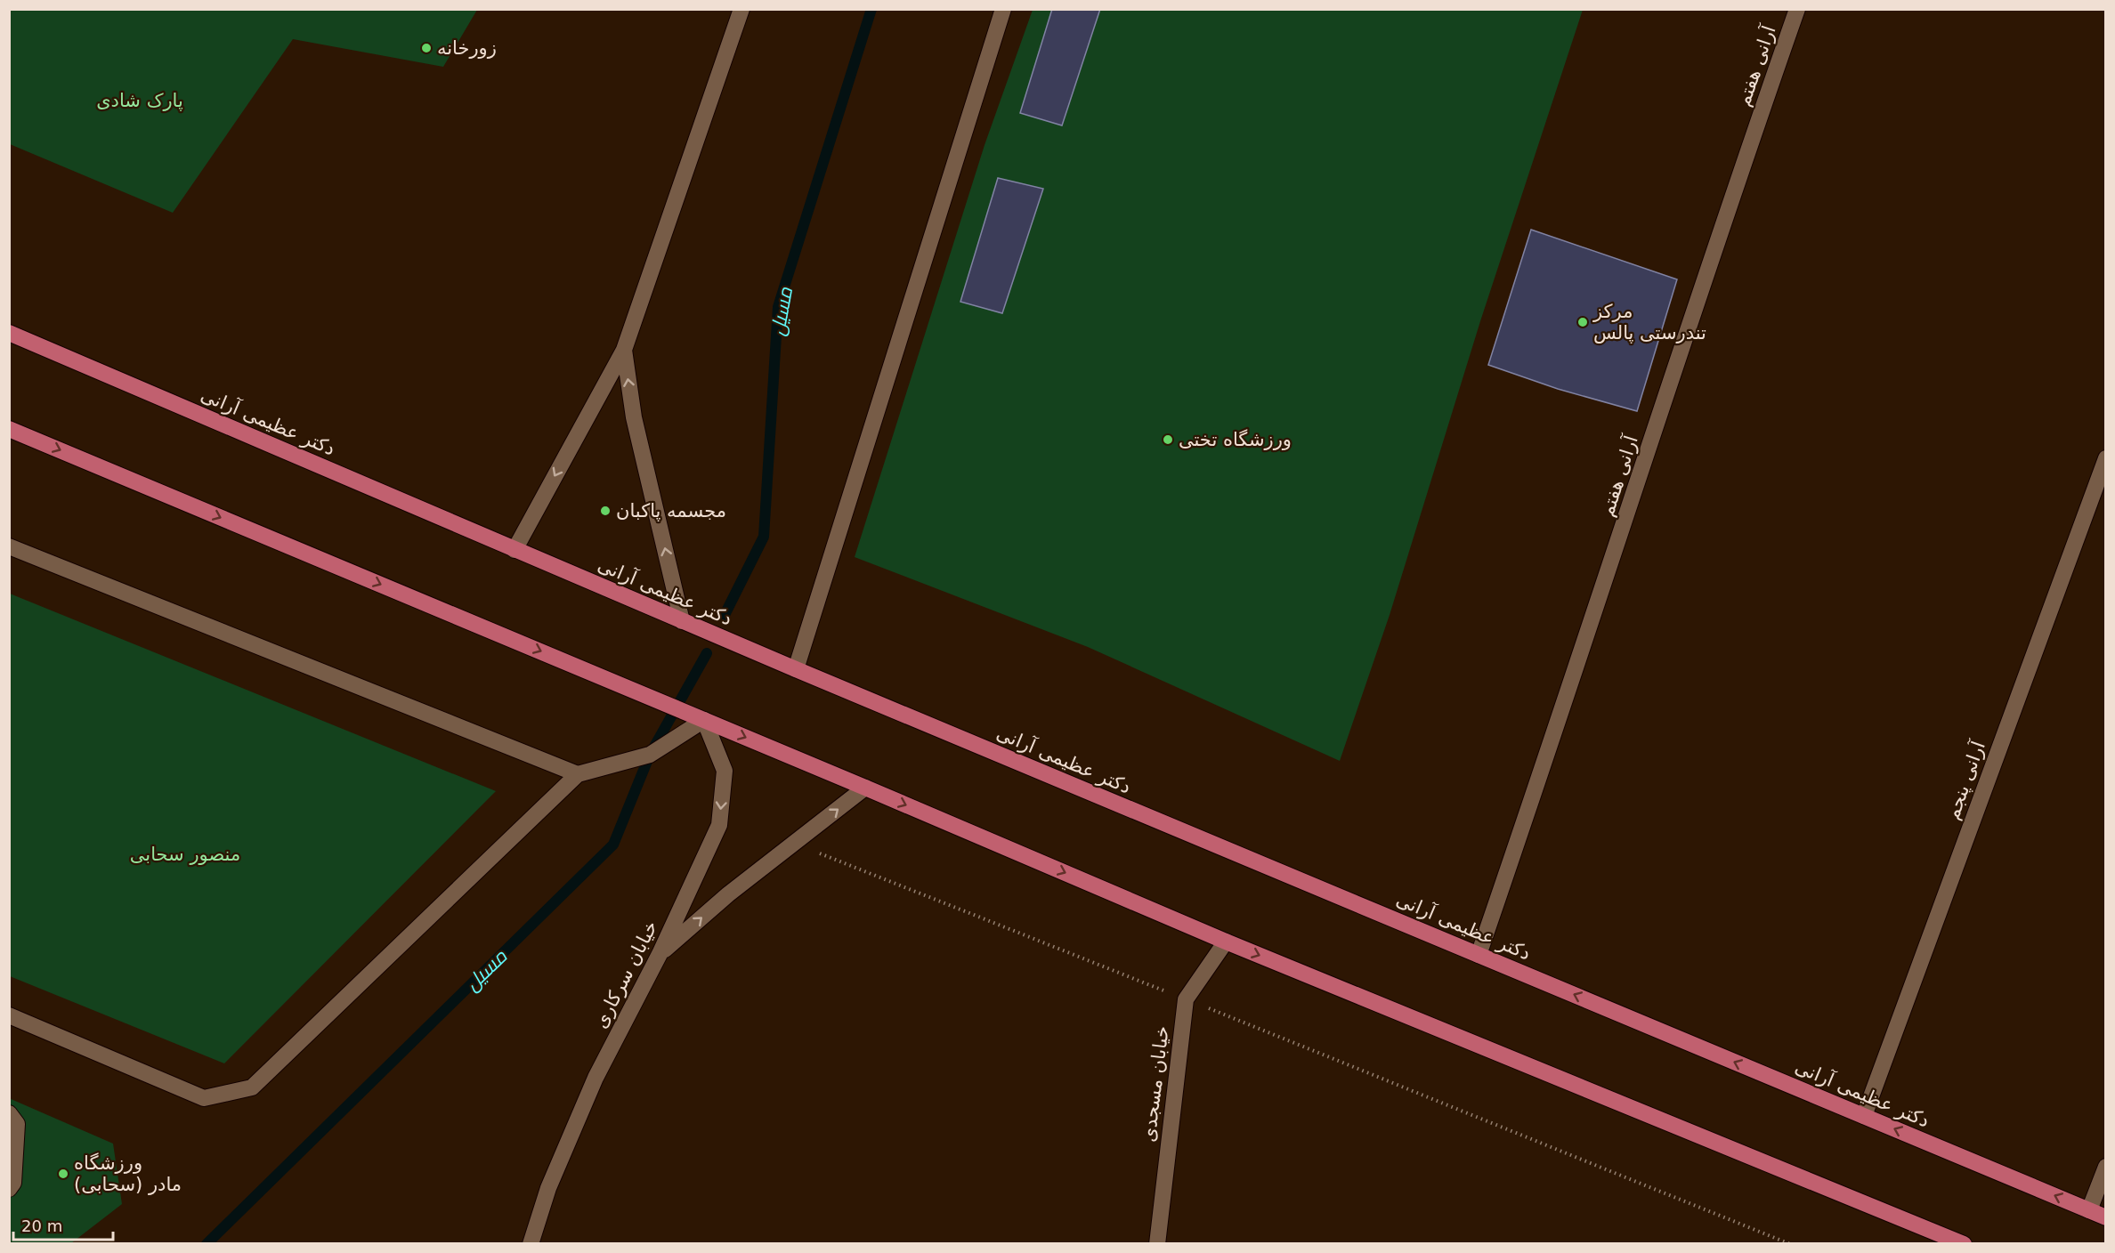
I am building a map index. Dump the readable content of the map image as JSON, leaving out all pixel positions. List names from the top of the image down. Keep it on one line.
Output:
{"streets":{"main road":["دکتر عظیمی آرانی"],"street":["آرانی هفتم","آرانی پنجم","خیابان سرکاری","خیابان مسجدی"]},"crossings":[["آرانی هفتم","دکتر عظیمی آرانی"],["دکتر عظیمی آرانی","آرانی پنجم"]],"one_way":["خیابان سرکاری"],"water":["مسیل"],"parks":["پارک شادی","منصور سحابی"],"places":["زورخانه","مرکز تندرستی پالس","ورزشگاه تختی","مجسمه پاکبان","ورزشگاه مادر (سحابی)"],"scale_bar":"20 m"}
